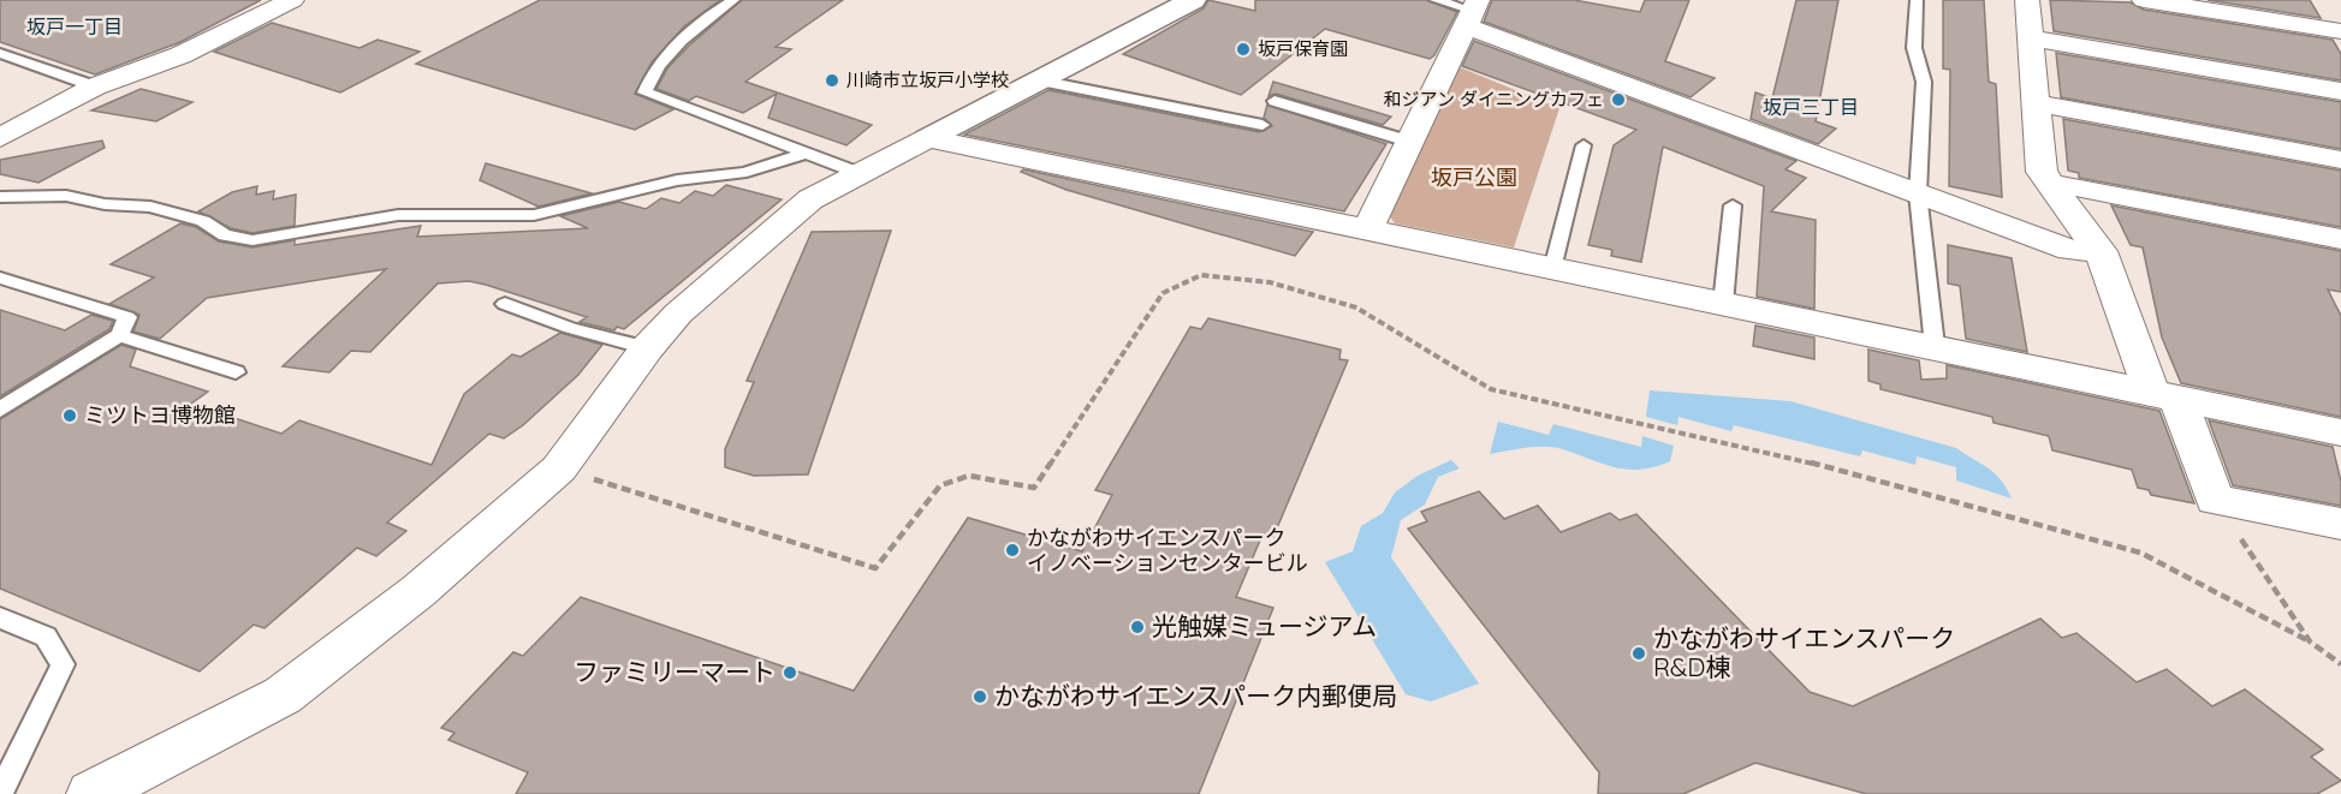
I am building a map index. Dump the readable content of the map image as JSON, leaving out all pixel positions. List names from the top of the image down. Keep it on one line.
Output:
{"districts":["坂戸一丁目","坂戸三丁目"],"parks":["坂戸公園"],"places":["坂戸保育園","川崎市立坂戸小学校","和ジアン ダイニングカフェ","ミツトヨ博物館","かながわサイエンスパーク イノベーションセンタービル","光触媒ミュージアム","かながわサイエンスパーク R&D棟","ファミリーマート","かながわサイエンスパーク内郵便局"]}
